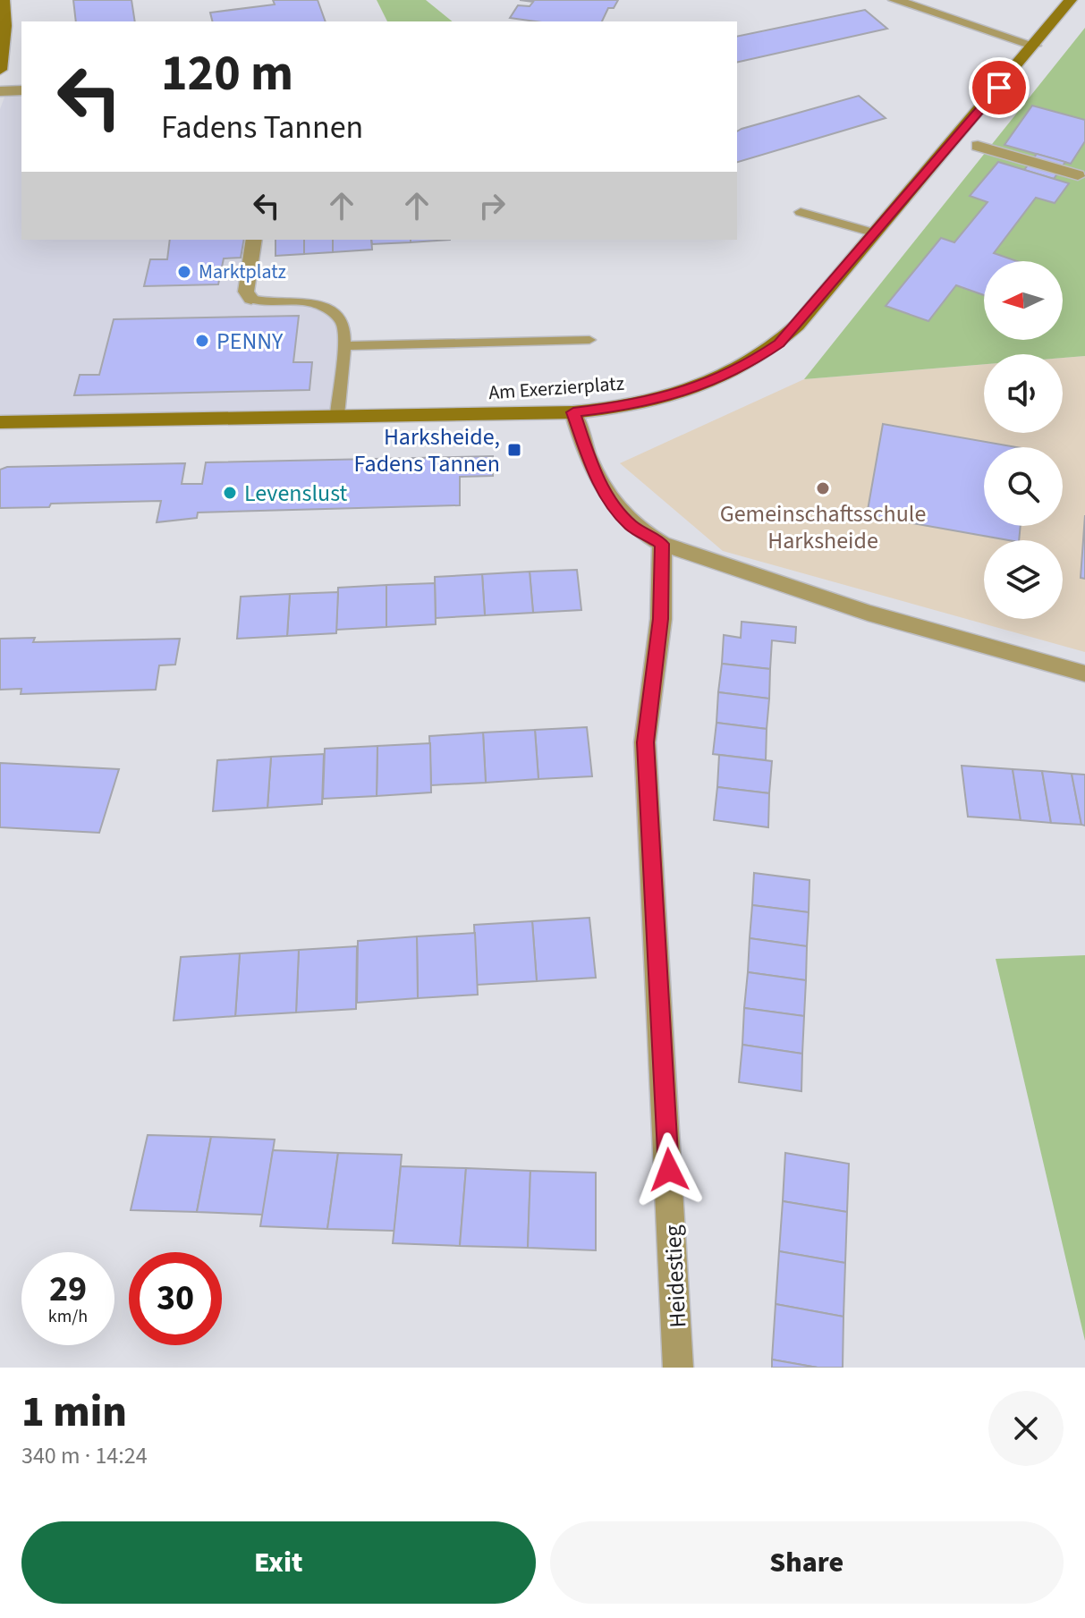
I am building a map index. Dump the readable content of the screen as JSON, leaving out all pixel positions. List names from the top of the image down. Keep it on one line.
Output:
{"streets":{"street":["Am Exerzierplatz","Heidestieg"]},"places":{"other":["Marktplatz","PENNY","Gemeinschaftsschule Harksheide","Levenslust"],"transit":["Harksheide, Fadens Tannen"]},"north":"left","page":{"turn":["120 m","Fadens Tannen"],"speed":"29 km/h","limit":"30","heading":["1 min","340 m · 14:24"],"buttons":["Exit","Share"]}}
